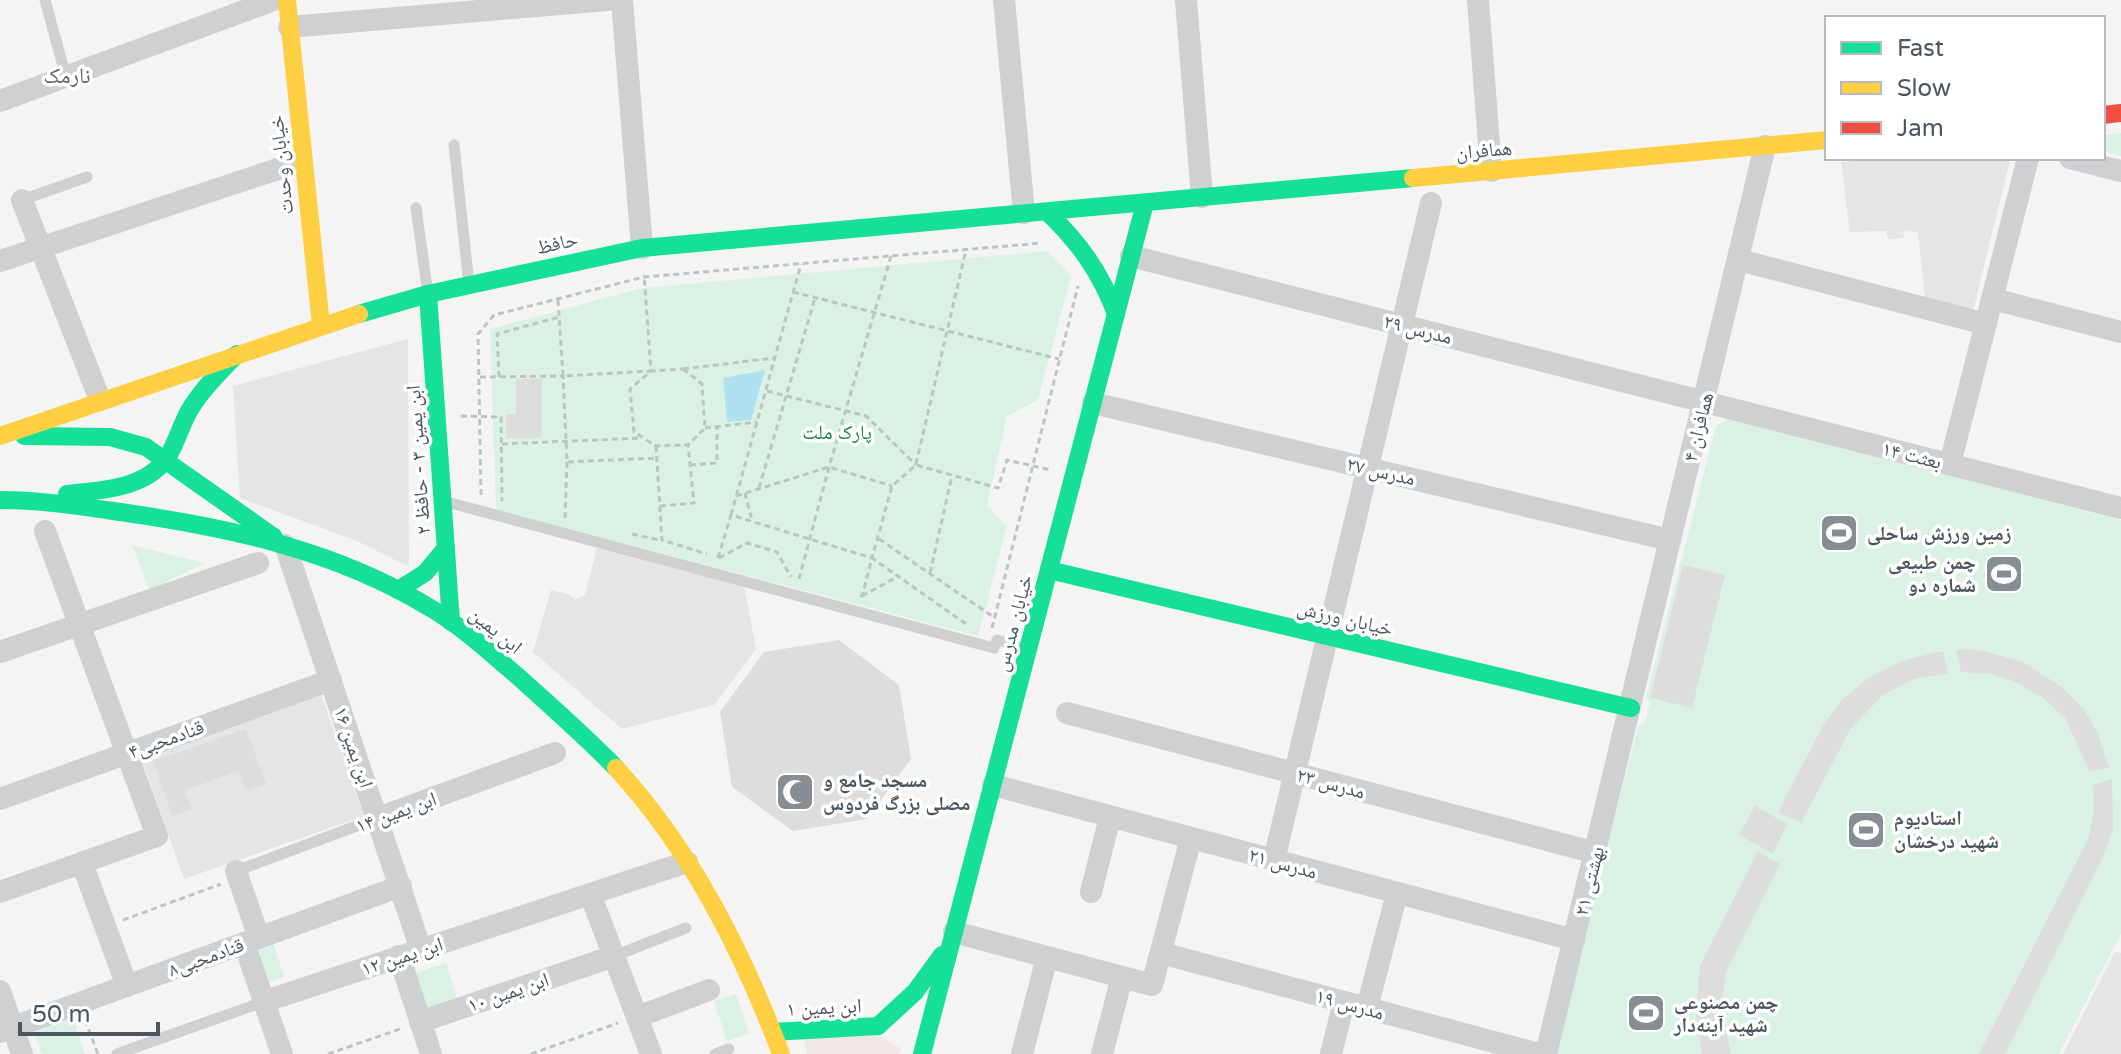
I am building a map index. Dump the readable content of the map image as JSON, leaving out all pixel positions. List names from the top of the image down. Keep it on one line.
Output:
{"streets":{"main road":["همافران","خیابان وحدت","حافظ","ابن یمین ۳ - حافظ ۲","خیابان ورزش","خیابان مدرس","ابن یمین","ابن یمین ۱"],"street":["مدرس ۲۹","همافران ۴","بعثت ۱۴","مدرس ۲۷","قنادمحبی۴","ابن یمین ۱۶","مدرس ۲۳","ابن یمین ۱۴","مدرس ۲۱","بهشتی ۲۱","ابن یمین ۱۲","قنادمحبی۸","ابن یمین ۱۰","مدرس ۱۹"]},"crossings":[["همافران","حافظ"],["همافران","همافران ۴"],["همافران","خیابان مدرس"],["خیابان وحدت","حافظ"],["حافظ","ابن یمین ۳ - حافظ ۲"],["حافظ","خیابان مدرس"],["مدرس ۲۹","همافران ۴"],["مدرس ۲۹","بعثت ۱۴"],["مدرس ۲۹","خیابان مدرس"],["همافران ۴","بعثت ۱۴"],["همافران ۴","مدرس ۲۷"],["همافران ۴","خیابان ورزش"],["همافران ۴","بهشتی ۲۱"],["ابن یمین ۳ - حافظ ۲","ابن یمین"],["مدرس ۲۷","خیابان مدرس"],["خیابان ورزش","خیابان مدرس"],["خیابان ورزش","بهشتی ۲۱"],["خیابان مدرس","مدرس ۲۱"],["خیابان مدرس","ابن یمین ۱"],["ابن یمین","ابن یمین ۱۶"],["ابن یمین","ابن یمین ۱۲"],["ابن یمین","ابن یمین ۱"],["قنادمحبی۴","ابن یمین ۱۶"],["ابن یمین ۱۶","ابن یمین ۱۴"],["ابن یمین ۱۶","ابن یمین ۱۲"],["ابن یمین ۱۶","قنادمحبی۸"],["ابن یمین ۱۶","ابن یمین ۱۰"],["مدرس ۲۳","بهشتی ۲۱"],["مدرس ۲۱","بهشتی ۲۱"]],"districts":["نارمک"],"parks":["پارک ملت"],"places":{"sports":["زمین ورزش ساحلی","چمن طبیعی شماره دو","استادیوم شهید درخشان","چمن مصنوعی شهید آینه‌دار"],"mosque":["مسجد جامع و مصلی بزرگ فردوس"]},"legend":["Fast","Slow","Jam"],"scale_bar":"50 m"}
